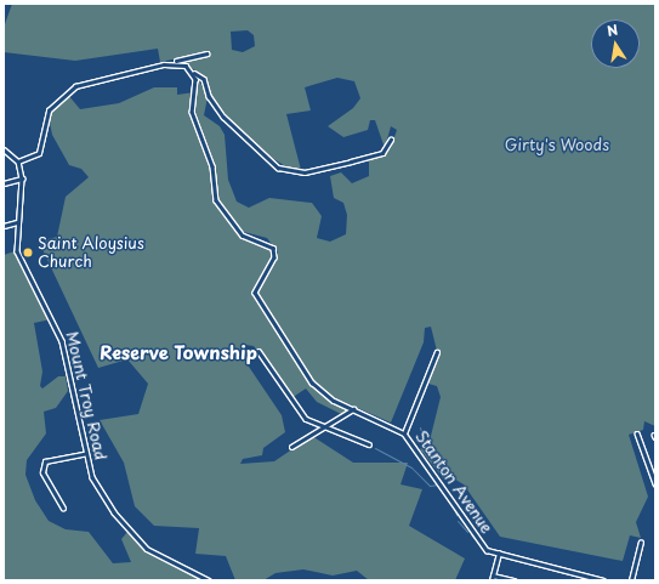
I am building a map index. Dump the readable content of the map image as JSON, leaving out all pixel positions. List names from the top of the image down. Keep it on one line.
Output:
{"streets":{"street":["Mount Troy Road","Stanton Avenue"]},"districts":["Reserve Township"],"parks":["Girty's Woods"],"places":["Saint Aloysius Church"],"north":"top"}
